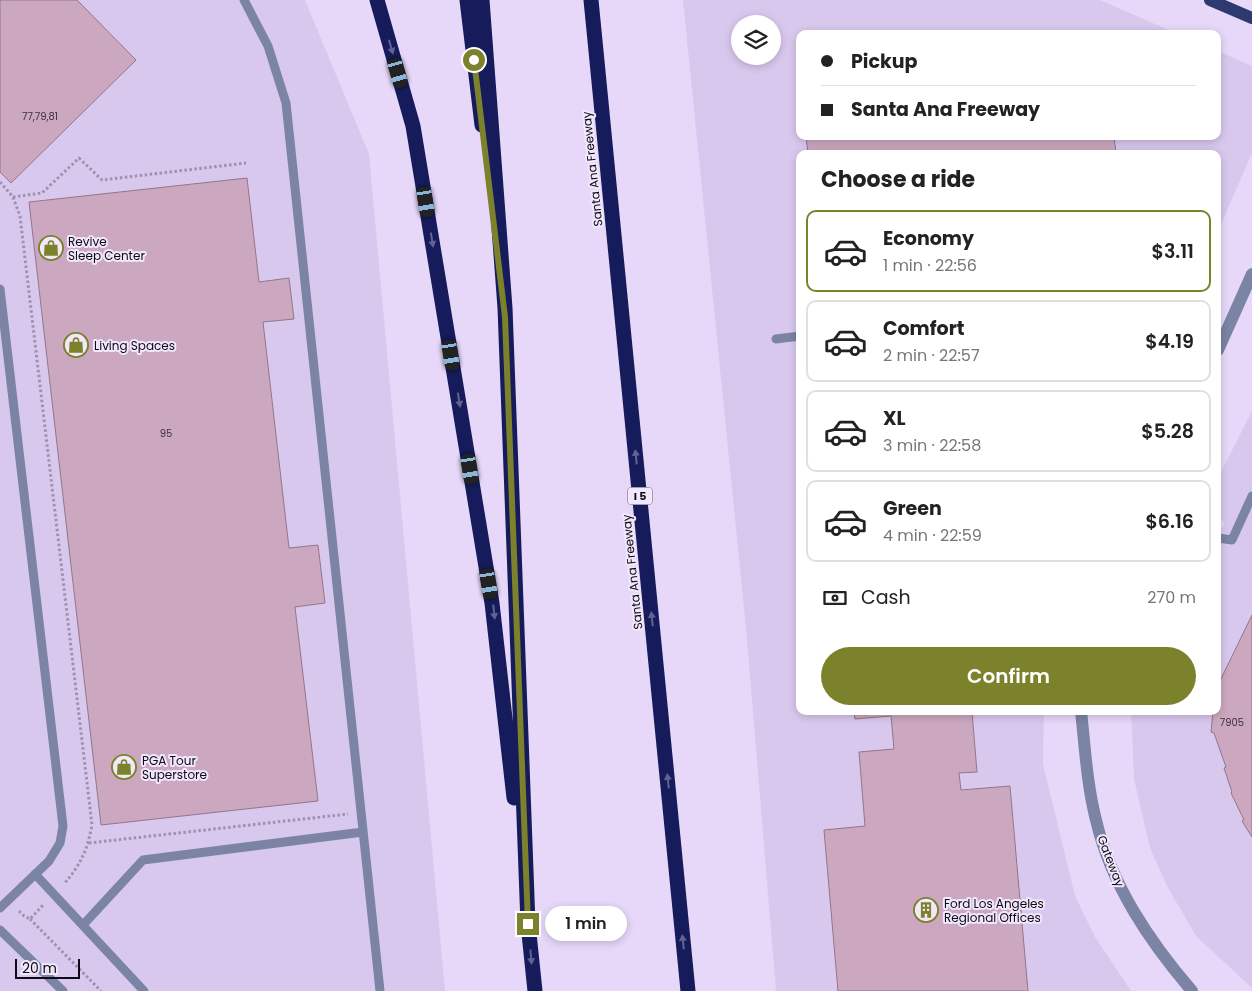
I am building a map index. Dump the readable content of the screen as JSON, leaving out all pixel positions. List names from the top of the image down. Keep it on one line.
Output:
{"streets":{"highway":["Santa Ana Freeway","I 5"],"street":["Gateway"]},"places":{"shop":["Revive Sleep Center","Living Spaces","PGA Tour Superstore"],"building":["Ford Los Angeles Regional Offices"]},"house_numbers":["77,79,81","95","7905"],"scale_bar":"20 m","page":{"banner":["Pickup","Santa Ana Freeway"],"heading":"Choose a ride","list":[{"name":"Economy","note":"1 min · 22:56","value":"$3.11"},{"name":"Comfort","note":"2 min · 22:57","value":"$4.19"},{"name":"XL","note":"3 min · 22:58","value":"$5.28"},{"name":"Green","note":"4 min · 22:59","value":"$6.16"}],"pay":["Cash","270 m"],"buttons":"Confirm","bubble":"1 min","scale":"20 m"}}
